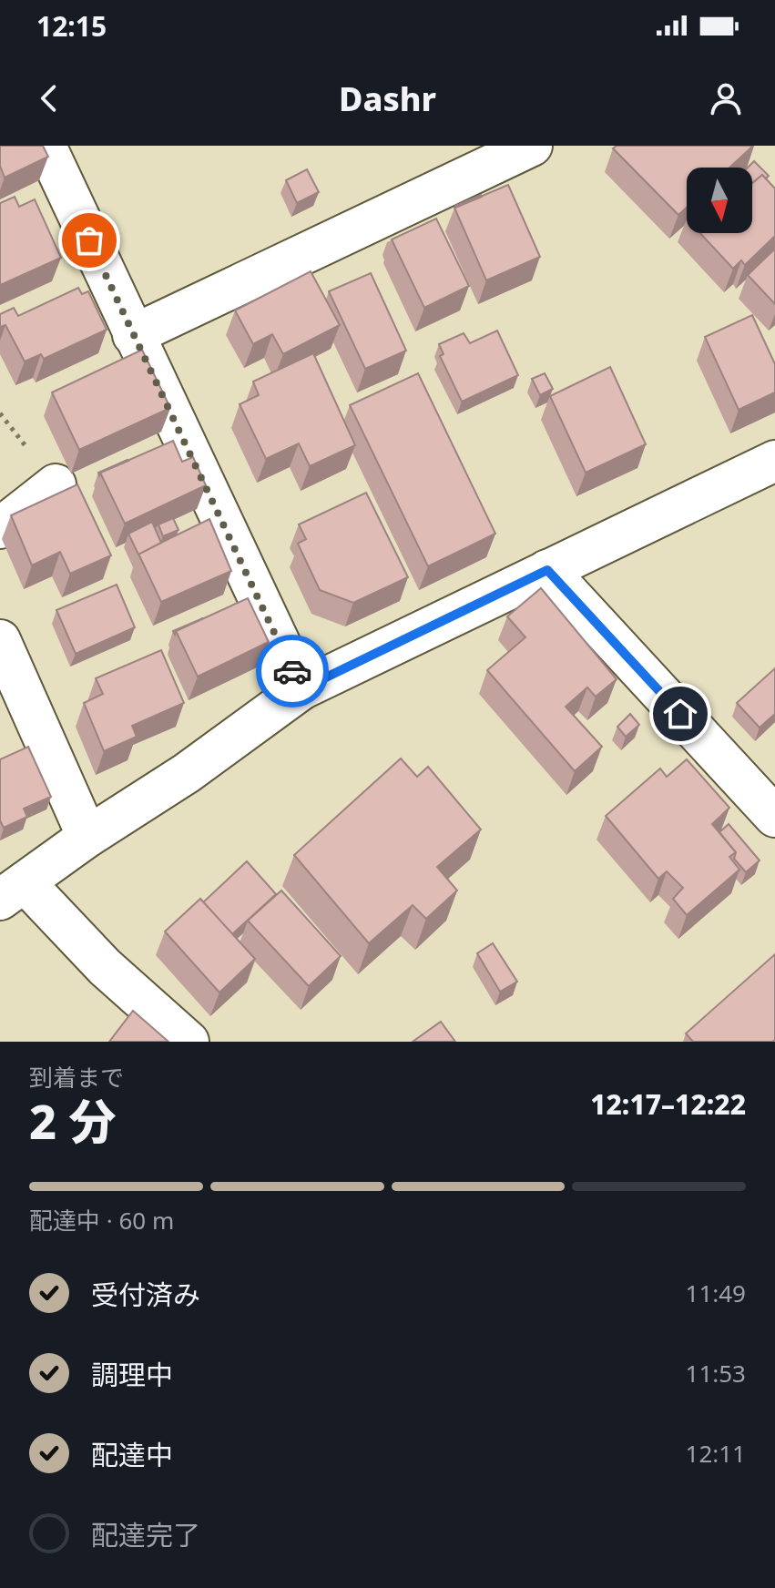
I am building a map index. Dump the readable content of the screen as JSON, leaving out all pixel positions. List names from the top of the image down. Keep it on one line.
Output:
{"north":"bottom","page":{"status":"12:15","header":"Dashr","heading":["2 分","到着まで","12:17–12:22"],"bar":"配達中 · 60 m","list":[["受付済み","11:49"],["調理中","11:53"],["配達中","12:11"],"配達完了"]}}
